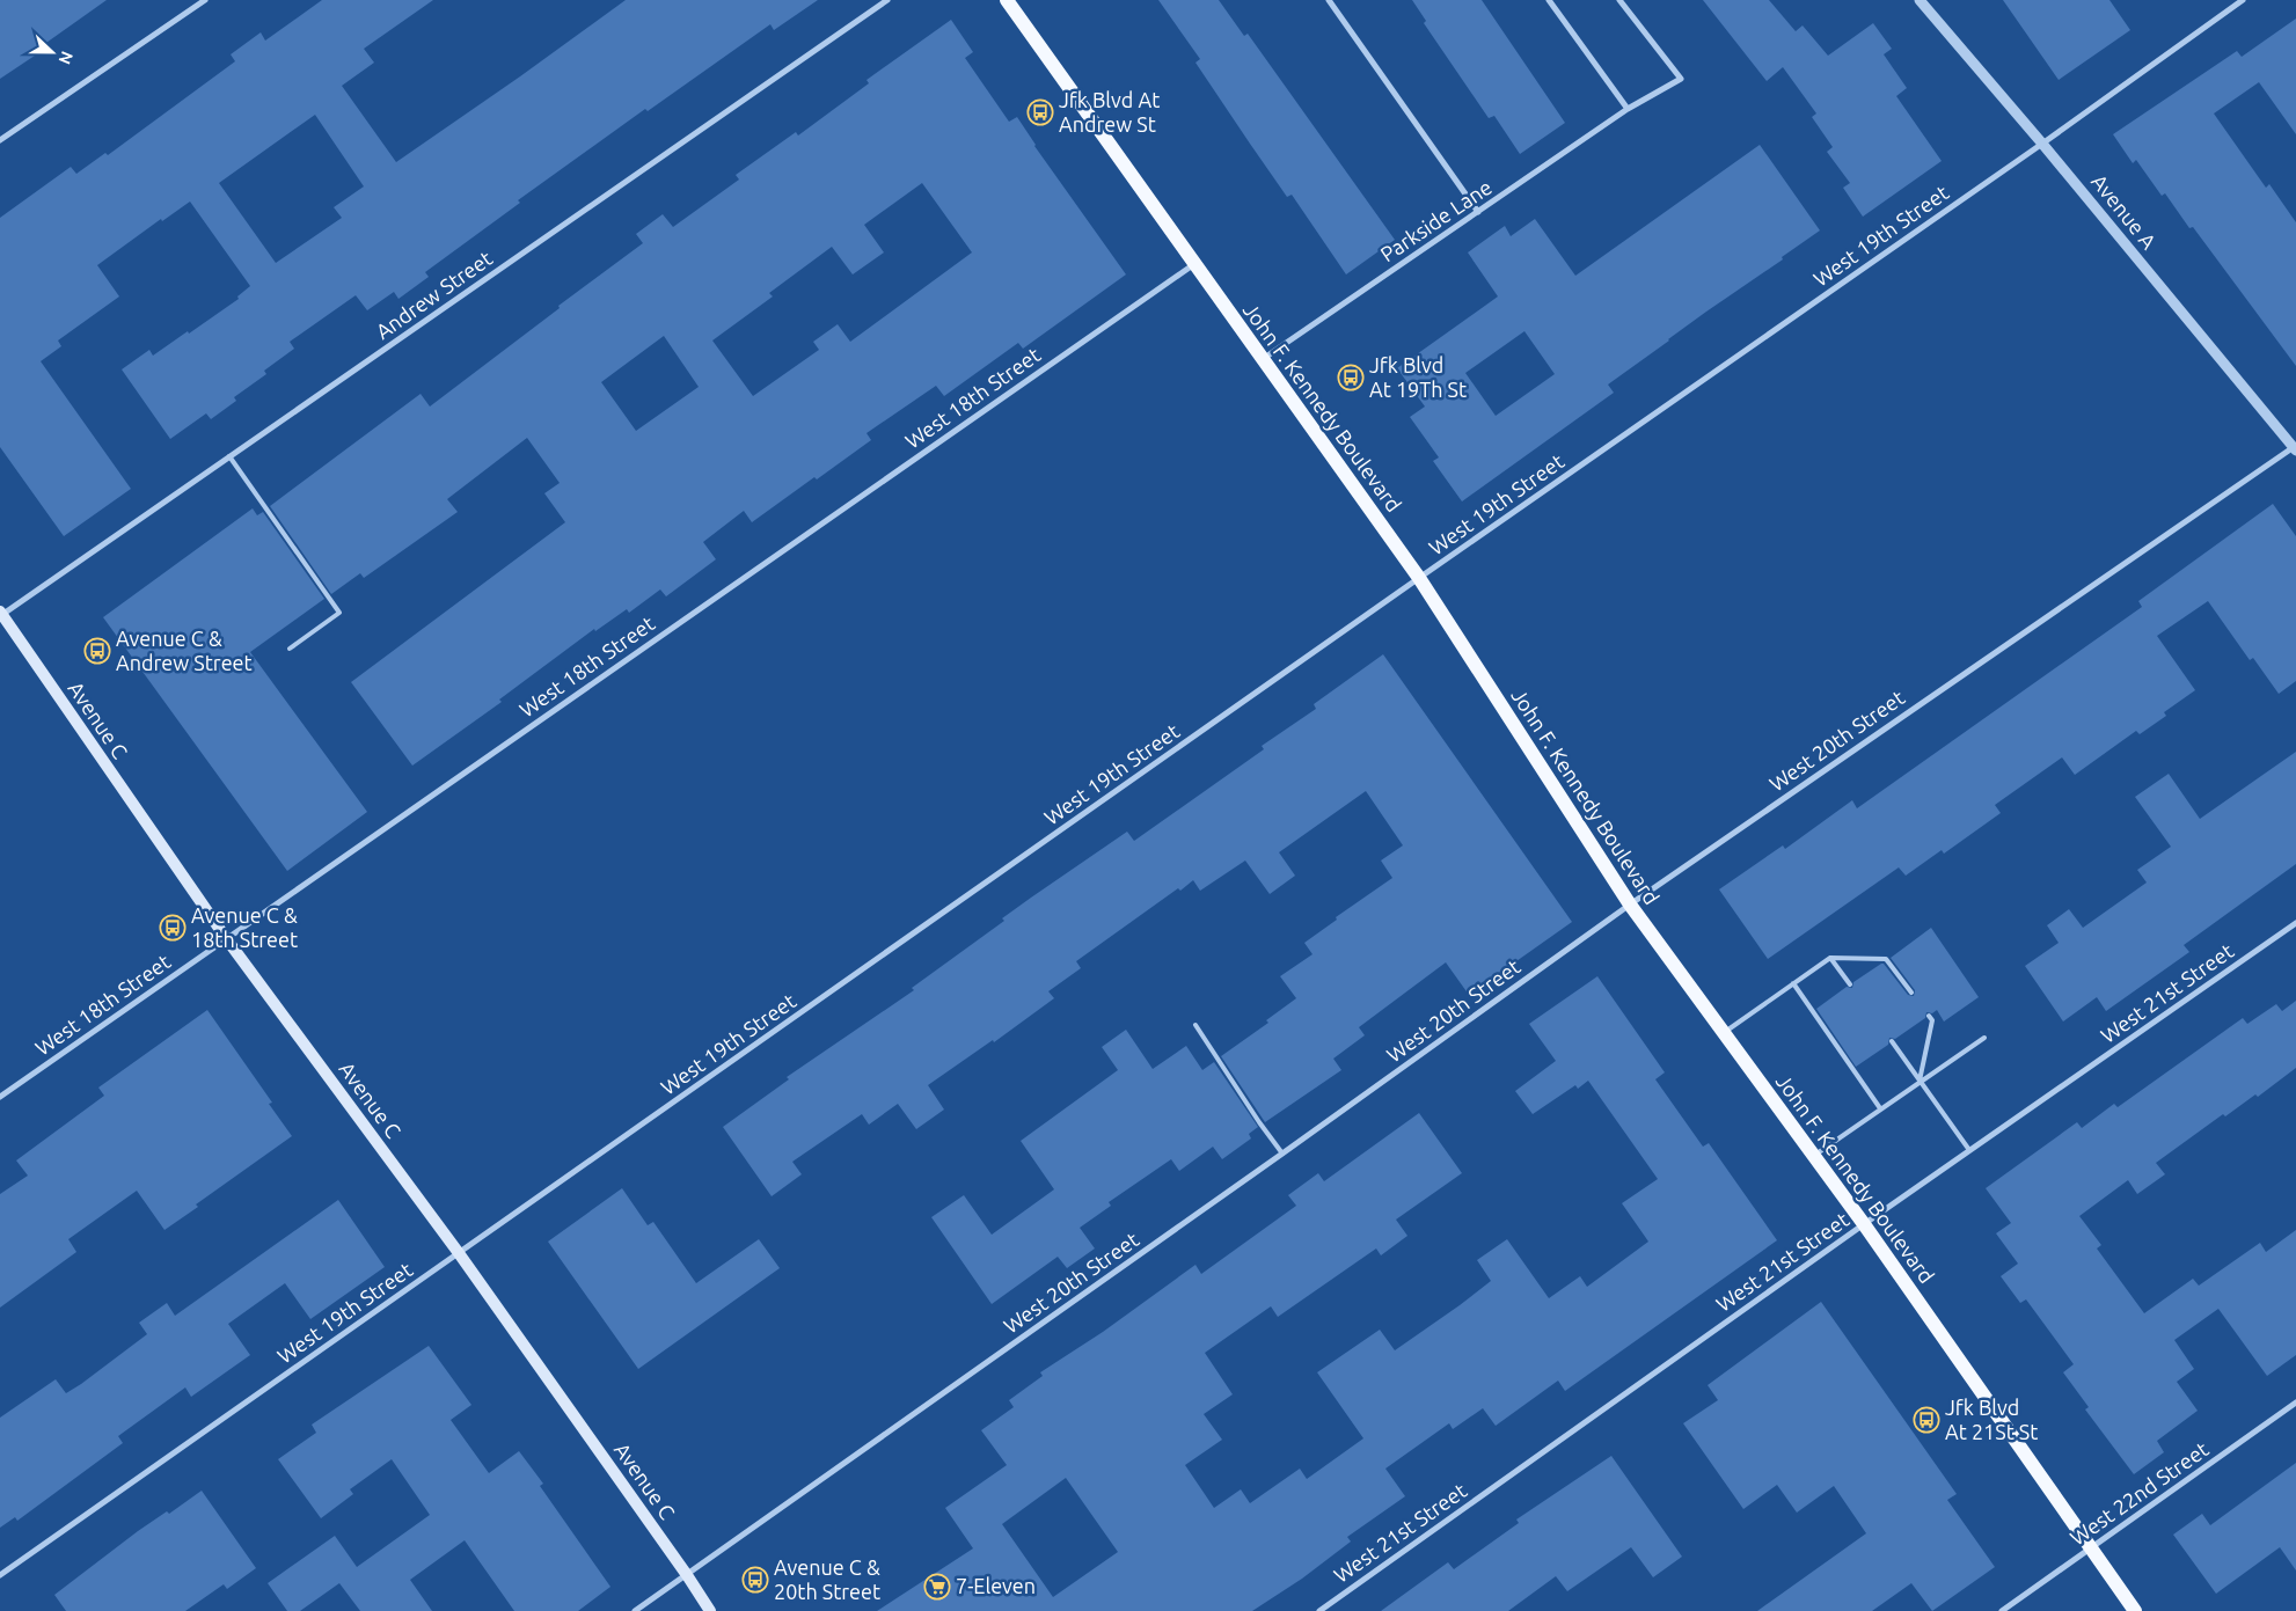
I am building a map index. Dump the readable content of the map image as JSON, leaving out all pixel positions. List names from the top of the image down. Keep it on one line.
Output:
{"streets":{"main road":["John F. Kennedy Boulevard","Avenue C"],"street":["Avenue A","Parkside Lane","West 19th Street","Andrew Street","West 18th Street","West 20th Street","West 21st Street","West 22nd Street"]},"crossings":[["Avenue A","West 19th Street"],["Avenue A","West 20th Street"],["Parkside Lane","John F. Kennedy Boulevard"],["West 19th Street","John F. Kennedy Boulevard"],["West 19th Street","Avenue C"],["Andrew Street","Avenue C"],["West 18th Street","John F. Kennedy Boulevard"],["West 18th Street","Avenue C"],["John F. Kennedy Boulevard","West 20th Street"],["John F. Kennedy Boulevard","West 21st Street"],["John F. Kennedy Boulevard","West 22nd Street"],["Avenue C","West 20th Street"]],"places":{"bus stop":["Jfk Blvd At Andrew St","Jfk Blvd At 19Th St","Avenue C & Andrew Street","Avenue C & 18th Street","Jfk Blvd At 21St St","Avenue C & 20th Street"],"supermarket":["7-Eleven"]},"north":"right"}
